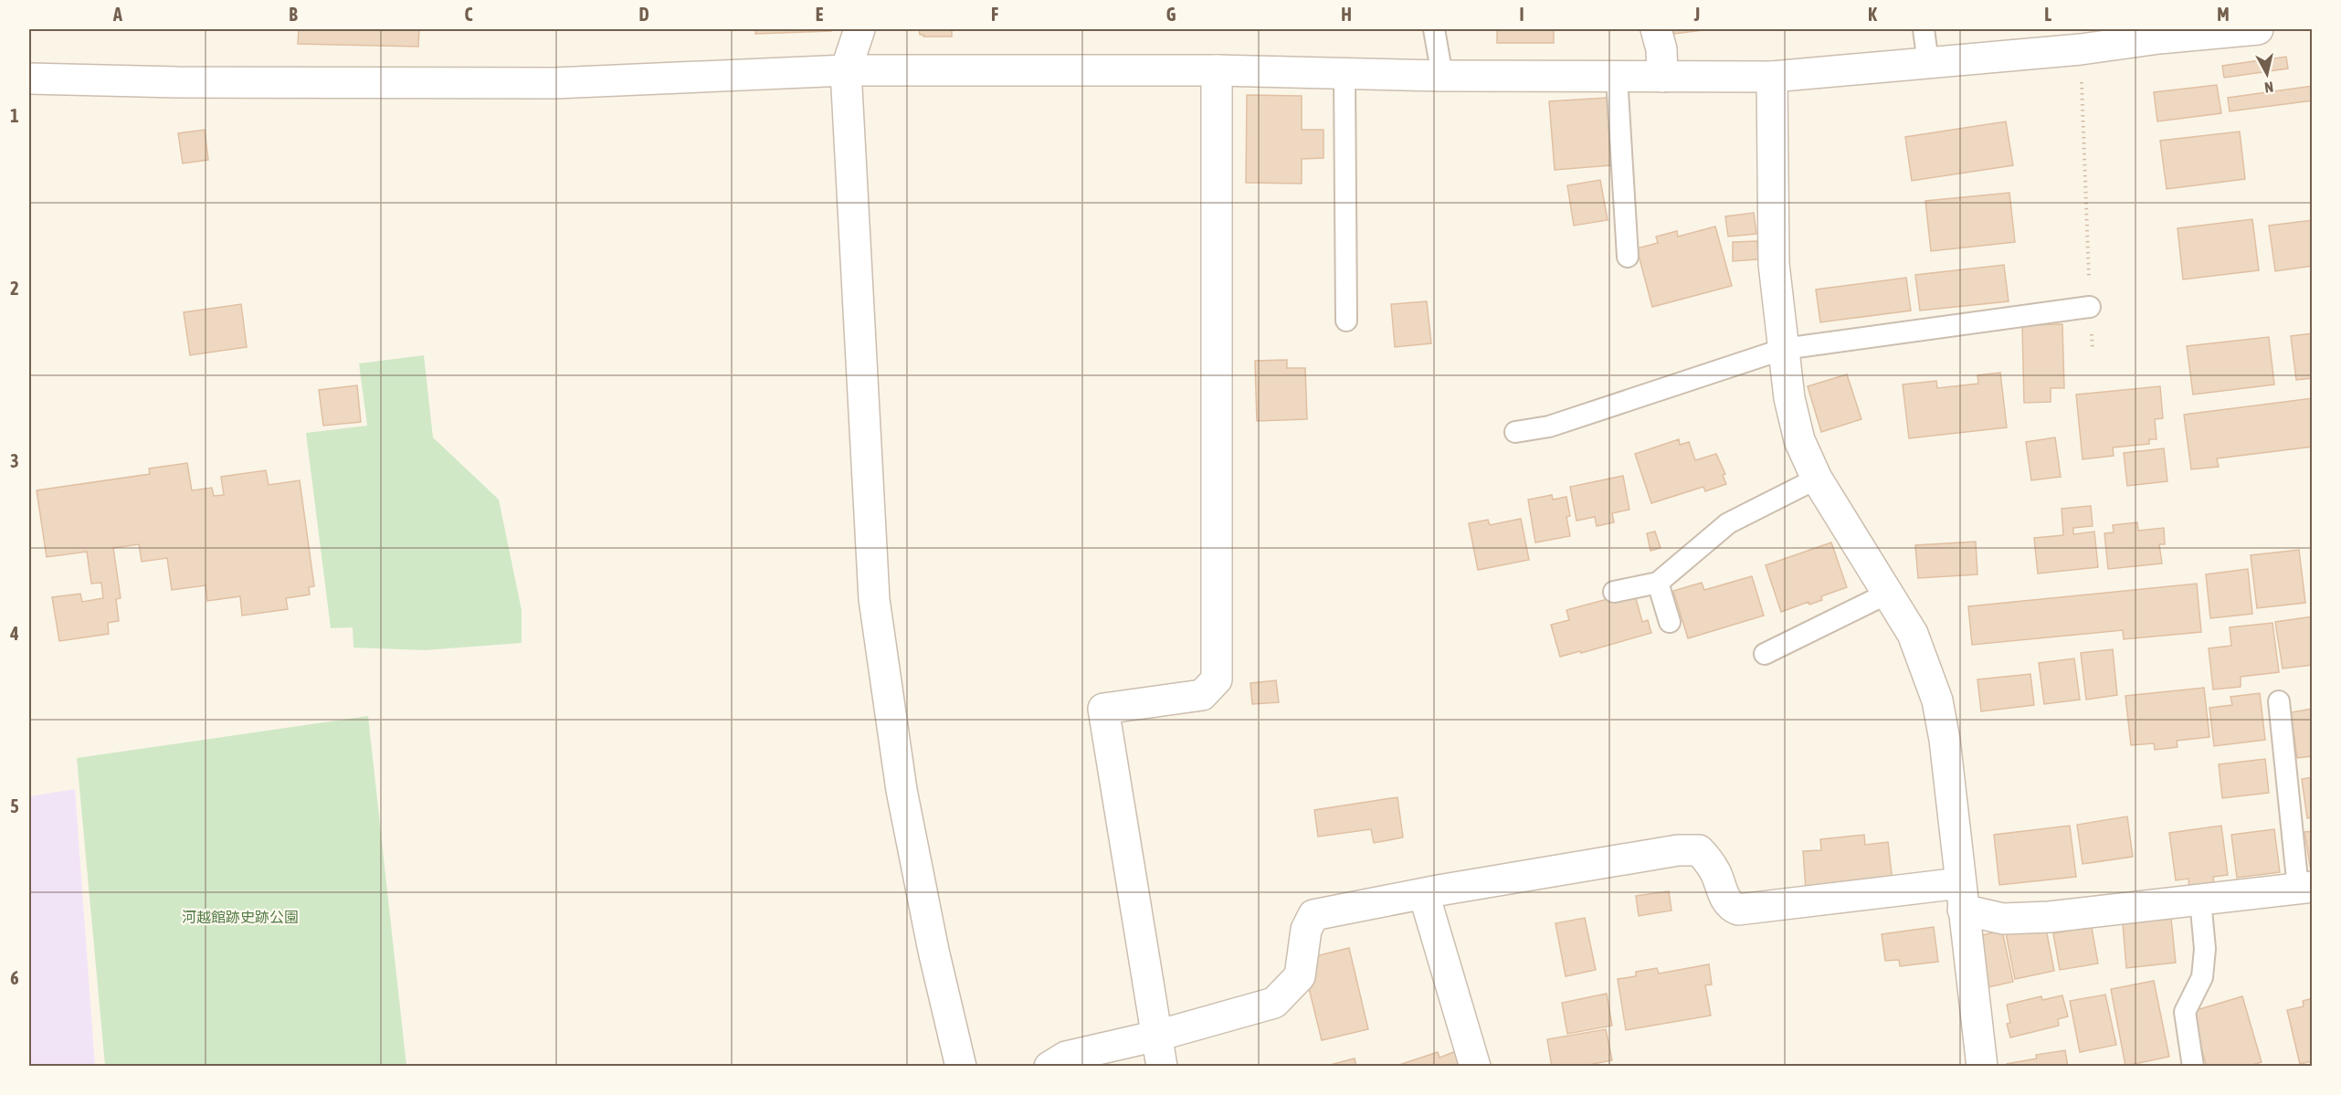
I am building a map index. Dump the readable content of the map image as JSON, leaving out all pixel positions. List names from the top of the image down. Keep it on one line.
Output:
{"parks":["河越館跡史跡公園"],"north":"bottom","grid":{"columns":["A","B","C","D","E","F","G","H","I","J","K","L","M"],"rows":["1","2","3","4","5","6"]}}
